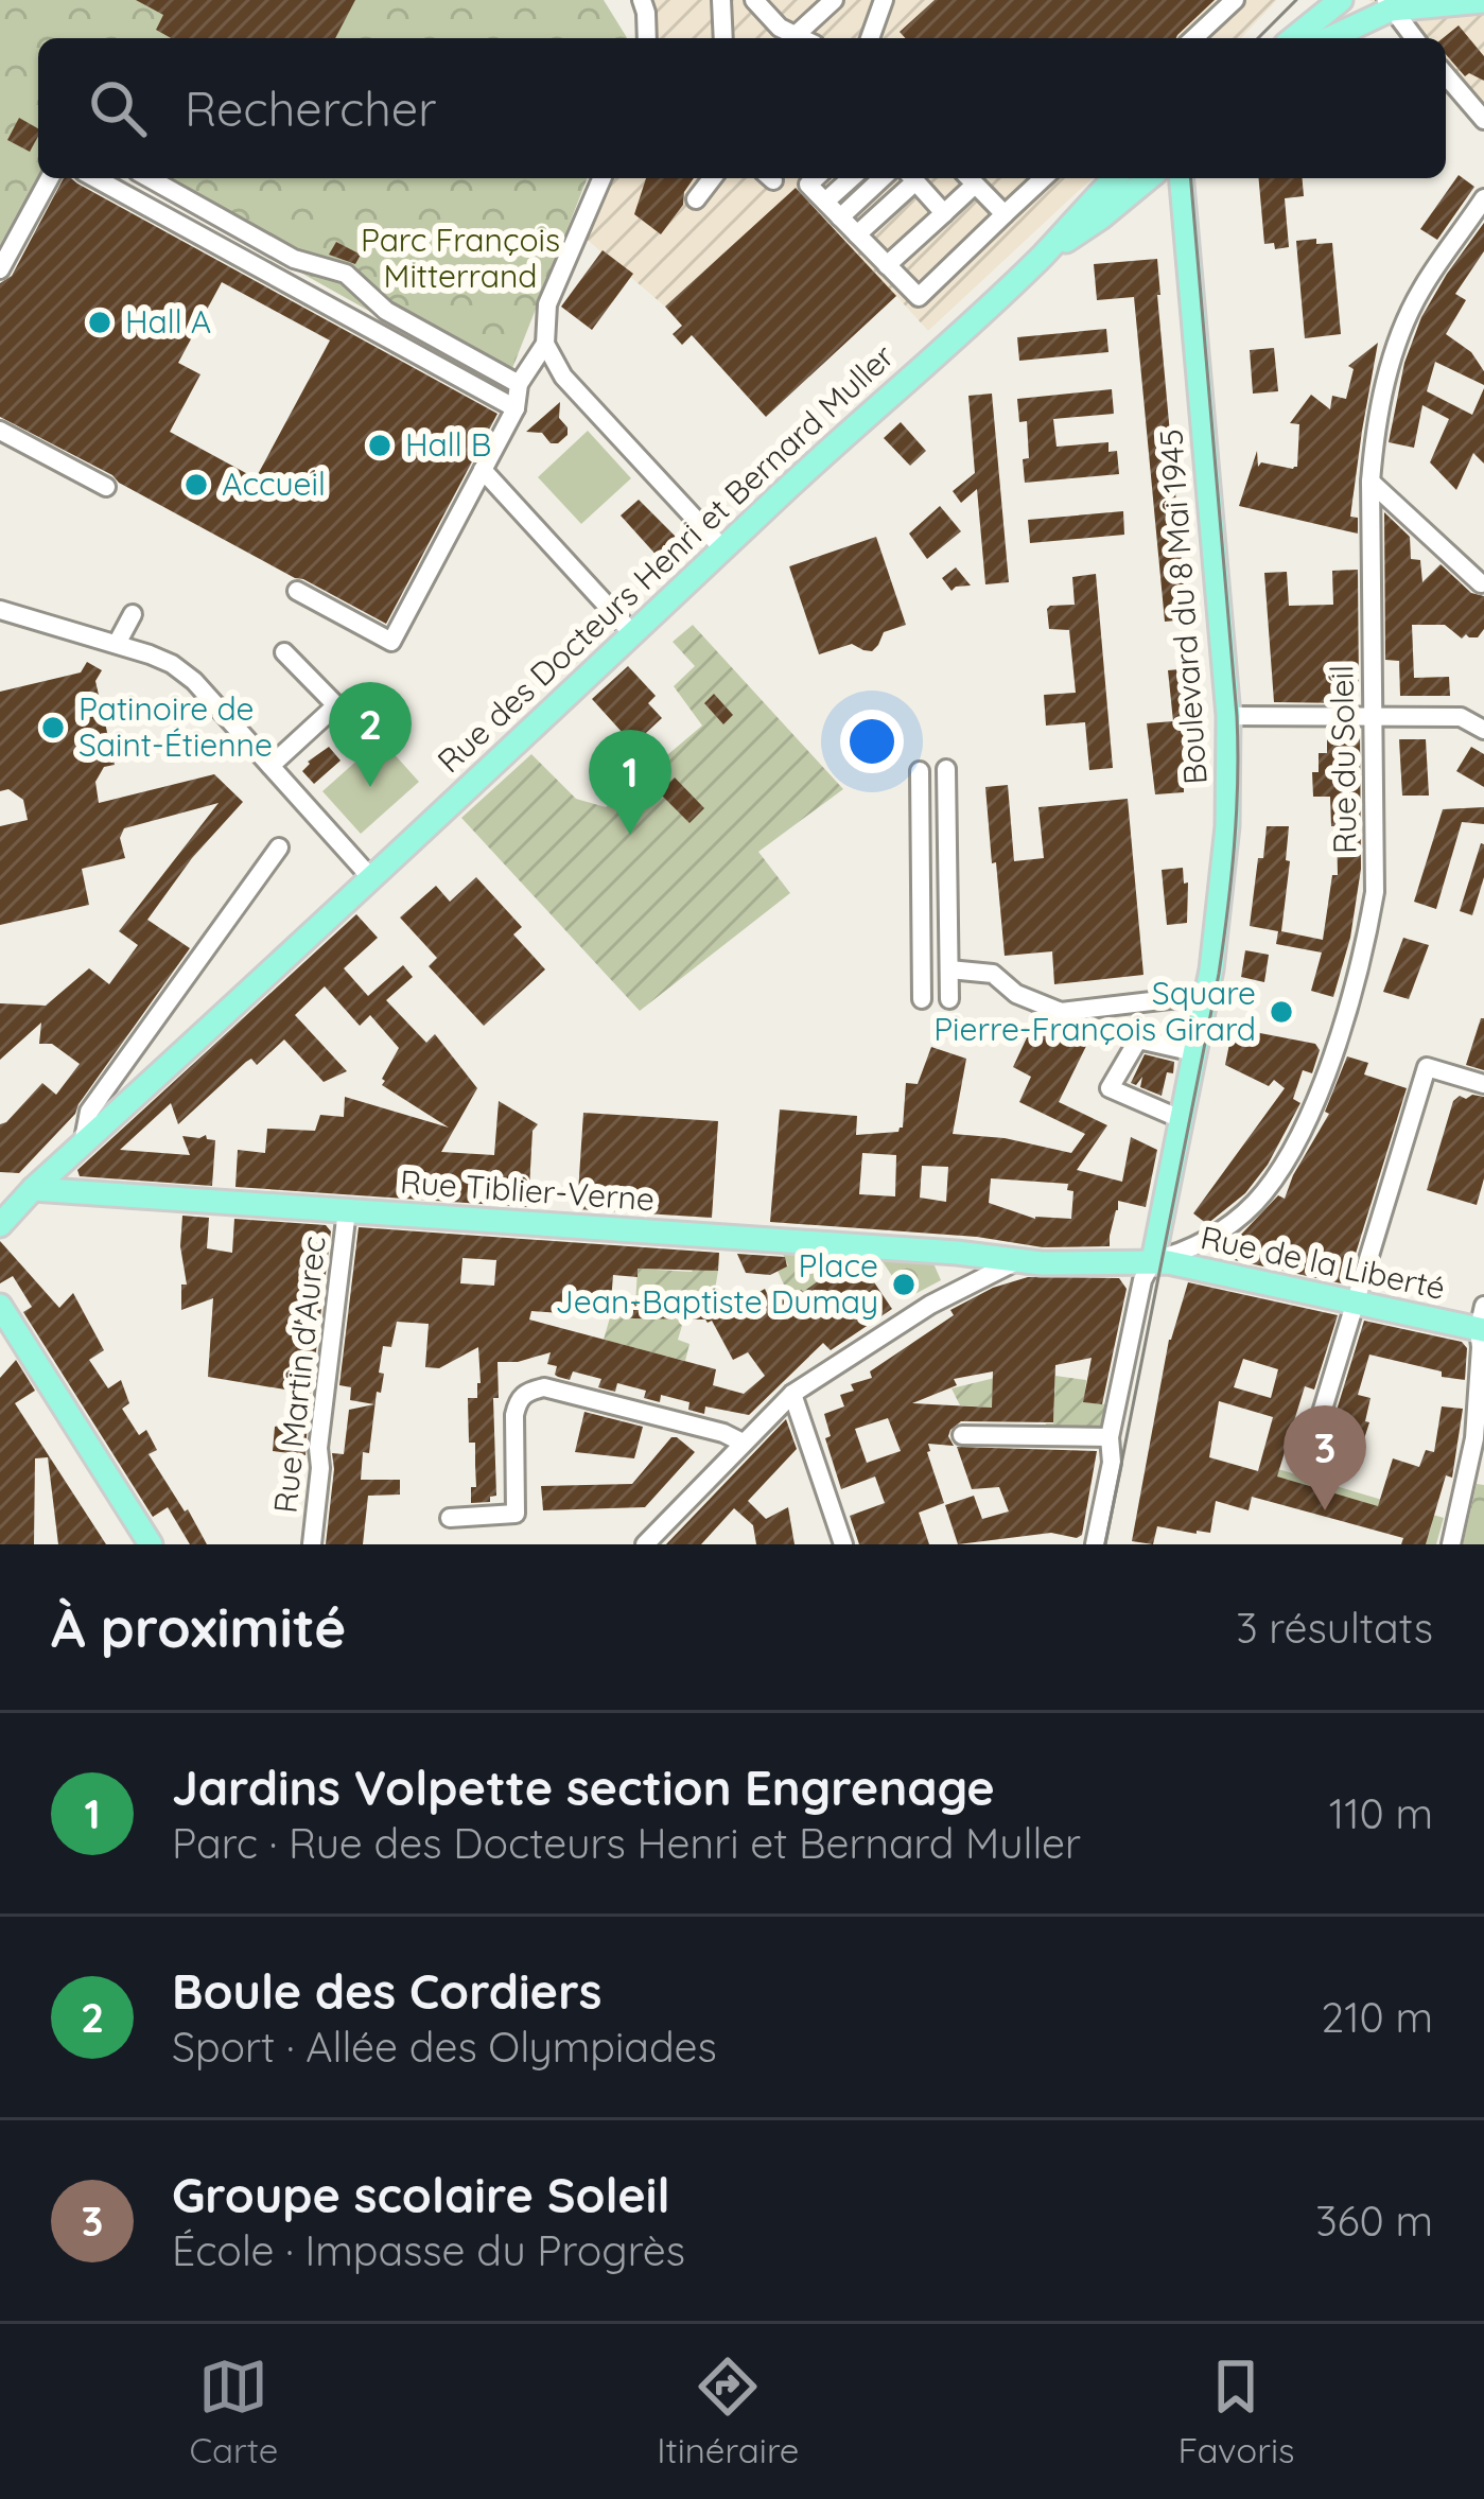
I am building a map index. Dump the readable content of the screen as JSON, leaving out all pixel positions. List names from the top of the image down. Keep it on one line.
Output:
{"streets":{"main road":["Rue des Docteurs Henri et Bernard Muller","Boulevard du 8 Mai 1945","Rue Tiblier-Verne","Rue de la Liberté"],"street":["Rue du Soleil","Rue Martin d'Aurec"]},"crossings":[["Rue des Docteurs Henri et Bernard Muller","Rue Tiblier-Verne"],["Boulevard du 8 Mai 1945","Rue du Soleil"],["Boulevard du 8 Mai 1945","Rue Tiblier-Verne"],["Boulevard du 8 Mai 1945","Rue de la Liberté"],["Rue du Soleil","Rue Tiblier-Verne"],["Rue du Soleil","Rue de la Liberté"],["Rue Tiblier-Verne","Rue de la Liberté"],["Rue Tiblier-Verne","Rue Martin d'Aurec"]],"parks":["Parc François Mitterrand"],"places":["Hall A","Hall B","Accueil","Patinoire de Saint-Étienne","Square Pierre-François Girard","Place Jean-Baptiste Dumay"],"page":{"search":"Rechercher","pins":["2","1","3"],"heading":["À proximité","3 résultats"],"list":[{"mark":"1","name":"Jardins Volpette section Engrenage","note":"Parc · Rue des Docteurs Henri et Bernard Muller","value":"110 m"},{"mark":"2","name":"Boule des Cordiers","note":"Sport · Allée des Olympiades","value":"210 m"},{"mark":"3","name":"Groupe scolaire Soleil","note":"École · Impasse du Progrès","value":"360 m"}],"nav":["Carte","Itinéraire","Favoris"]}}
